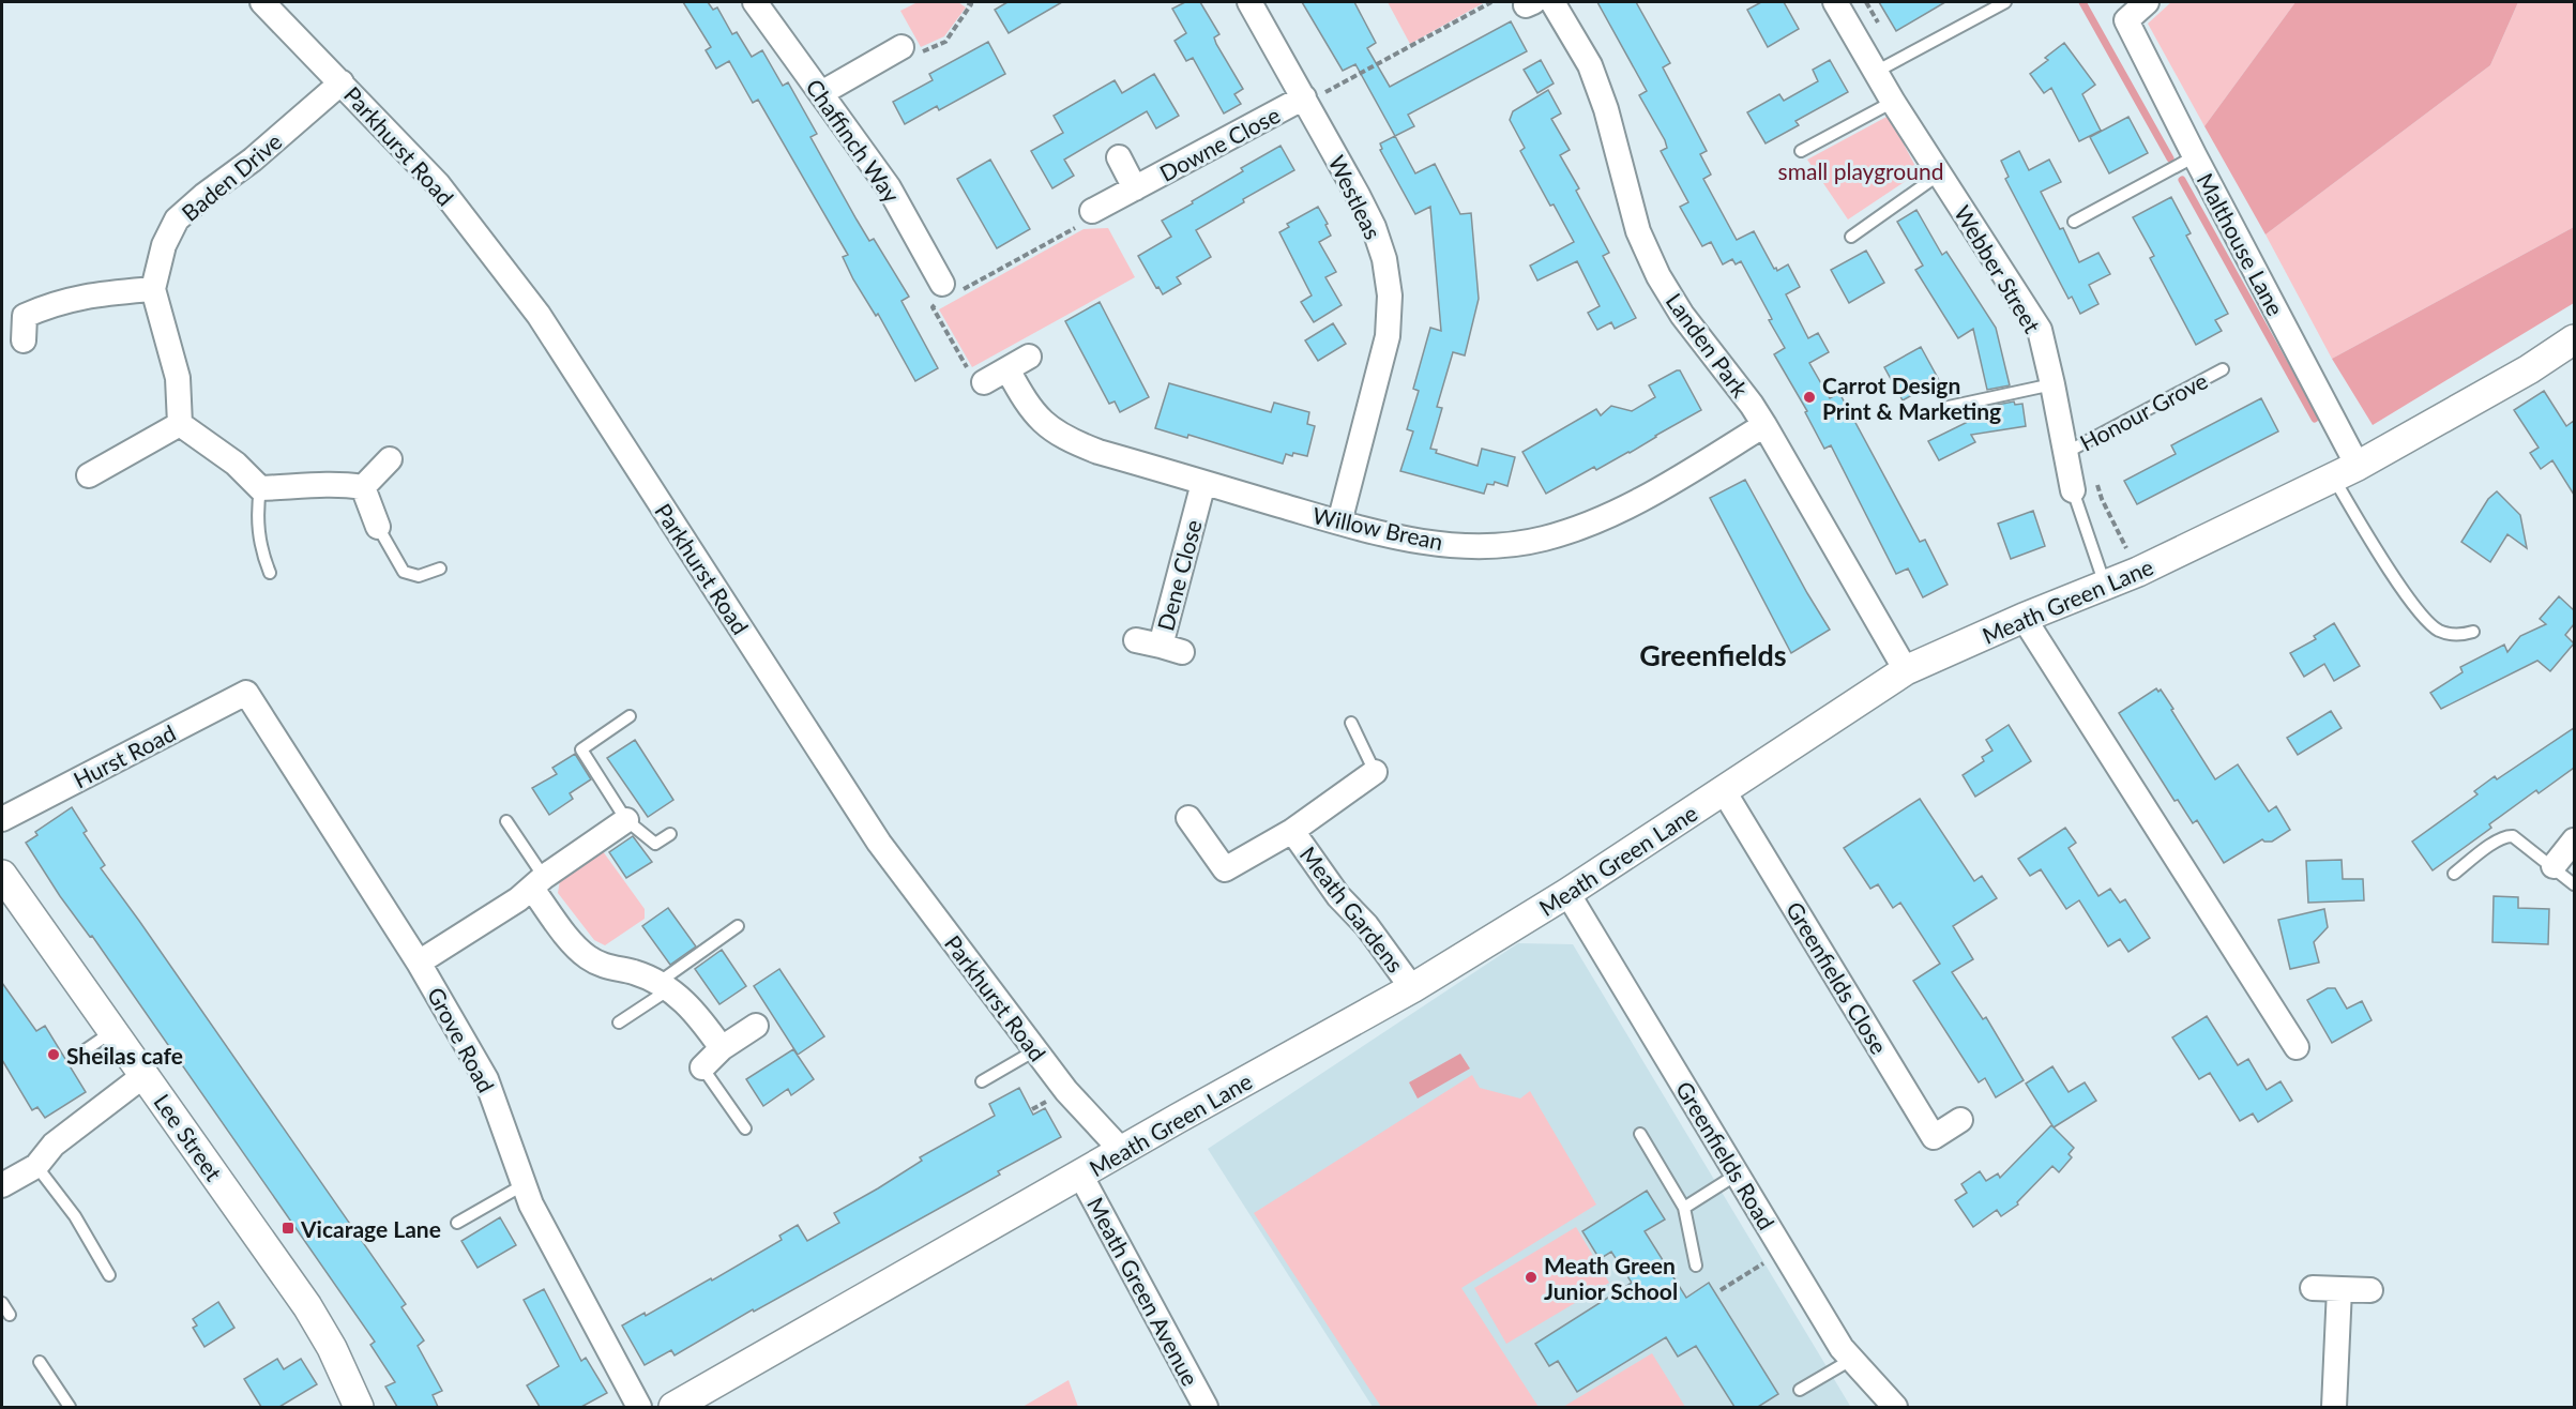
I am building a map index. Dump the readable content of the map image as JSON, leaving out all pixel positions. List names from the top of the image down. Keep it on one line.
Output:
{"streets":{"street":["Chaffinch Way","Downe Close","Parkhurst Road","Baden Drive","Westleas","Malthouse Lane","Webber Street","Landen Park","Willow Brean","Dene Close","Meath Green Lane","Hurst Road","Meath Gardens","Greenfields Close","Grove Road","Lee Street","Greenfields Road","Meath Green Avenue"],"lane":["Honour Grove"]},"crossings":[["Downe Close","Westleas"],["Parkhurst Road","Baden Drive"],["Parkhurst Road","Meath Green Lane"],["Westleas","Willow Brean"],["Malthouse Lane","Meath Green Lane"],["Webber Street","Honour Grove"],["Landen Park","Willow Brean"],["Landen Park","Meath Green Lane"],["Willow Brean","Dene Close"],["Meath Green Lane","Meath Gardens"],["Meath Green Lane","Greenfields Close"],["Meath Green Lane","Greenfields Road"],["Meath Green Lane","Meath Green Avenue"],["Hurst Road","Grove Road"]],"districts":["Greenfields"],"parks":["small playground"],"places":{"other":["Carrot Design Print & Marketing","Sheilas cafe","Meath Green Junior School"],"transit":["Vicarage Lane"]}}
